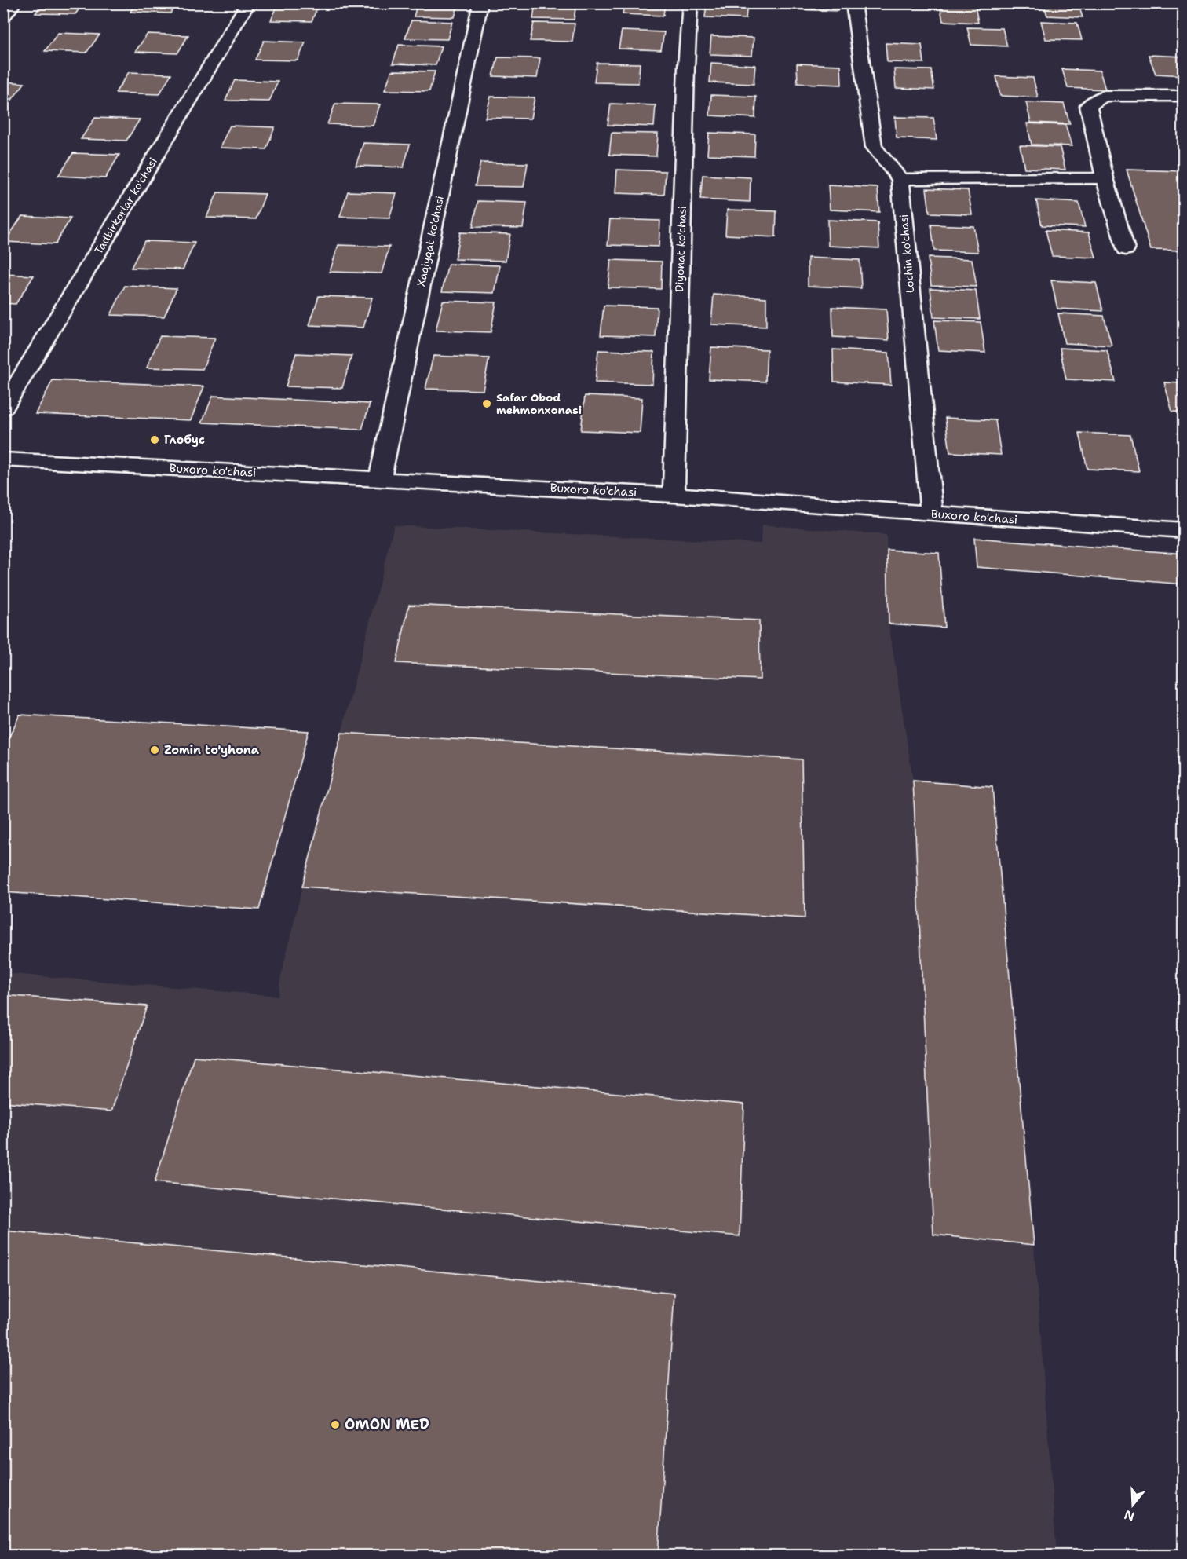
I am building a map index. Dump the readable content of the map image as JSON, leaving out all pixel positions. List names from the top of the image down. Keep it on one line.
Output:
{"streets":{"street":["Tadbirkorlar ko'chasi","Xaqiyqat ko'chasi","Diyonat ko'chasi","Lochin ko'chasi","Buxoro ko'chasi"]},"crossings":[["Xaqiyqat ko'chasi","Buxoro ko'chasi"],["Diyonat ko'chasi","Buxoro ko'chasi"],["Lochin ko'chasi","Buxoro ko'chasi"]],"places":["Safar Obod mehmonxonasi","Глобус","Zomin to'yhona","OMON MED"],"north":"bottom"}
